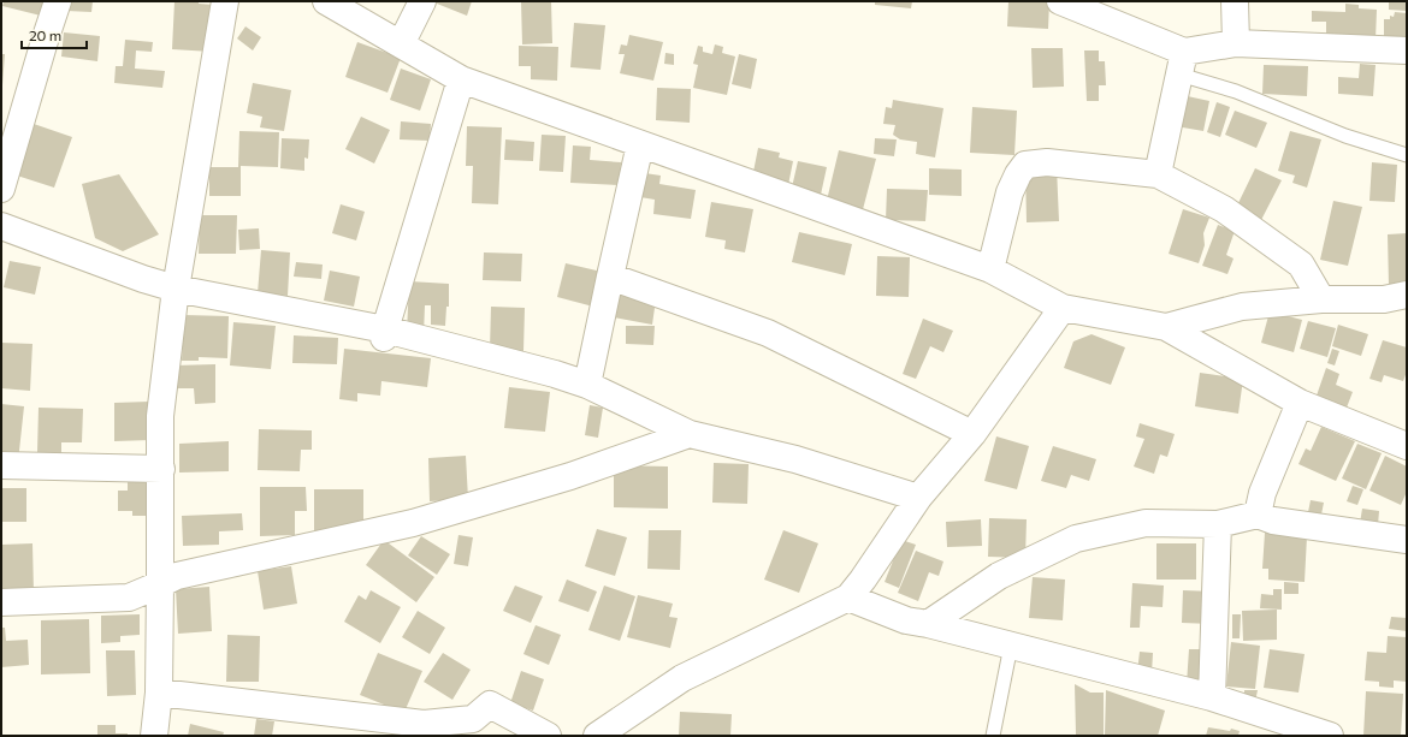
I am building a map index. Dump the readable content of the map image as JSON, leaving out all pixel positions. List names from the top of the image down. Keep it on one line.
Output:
{"scale_bar":"20 m"}
